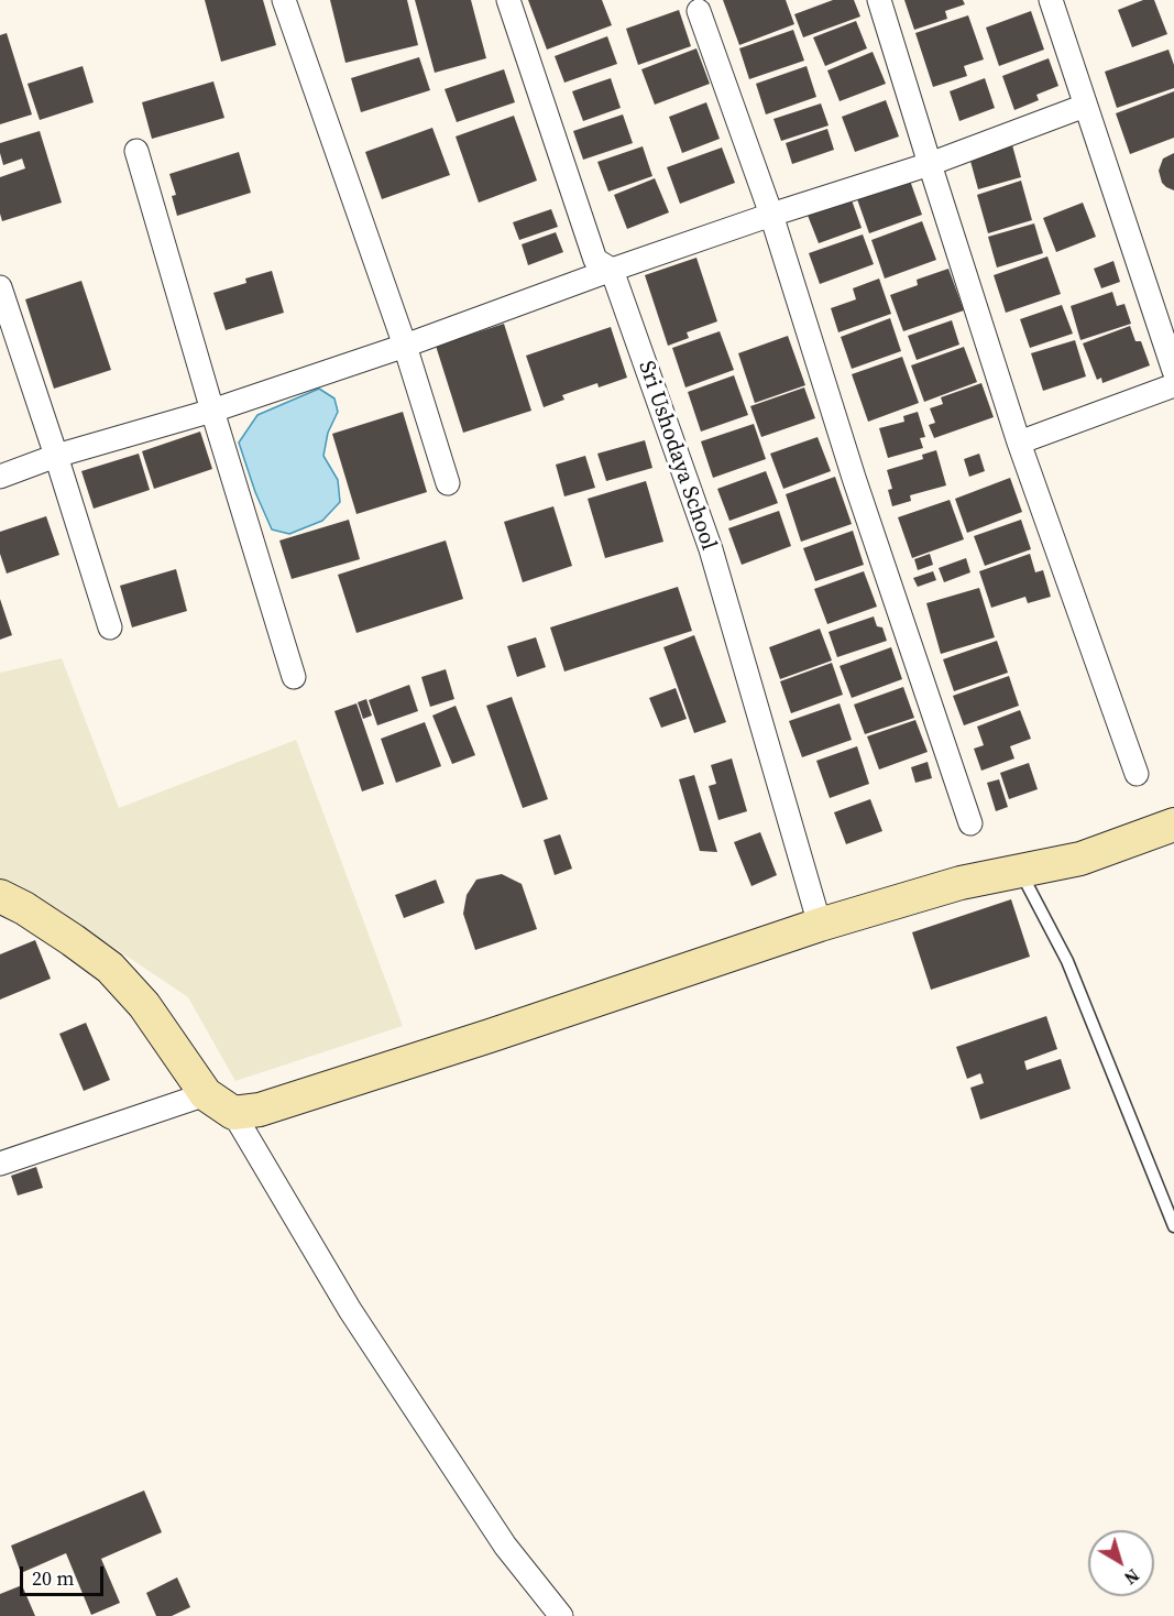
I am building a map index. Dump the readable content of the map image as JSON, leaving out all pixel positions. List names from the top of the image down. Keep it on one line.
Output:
{"streets":{"street":["Sri Ushodaya School"]},"scale_bar":"20 m","north":"bottom right"}
